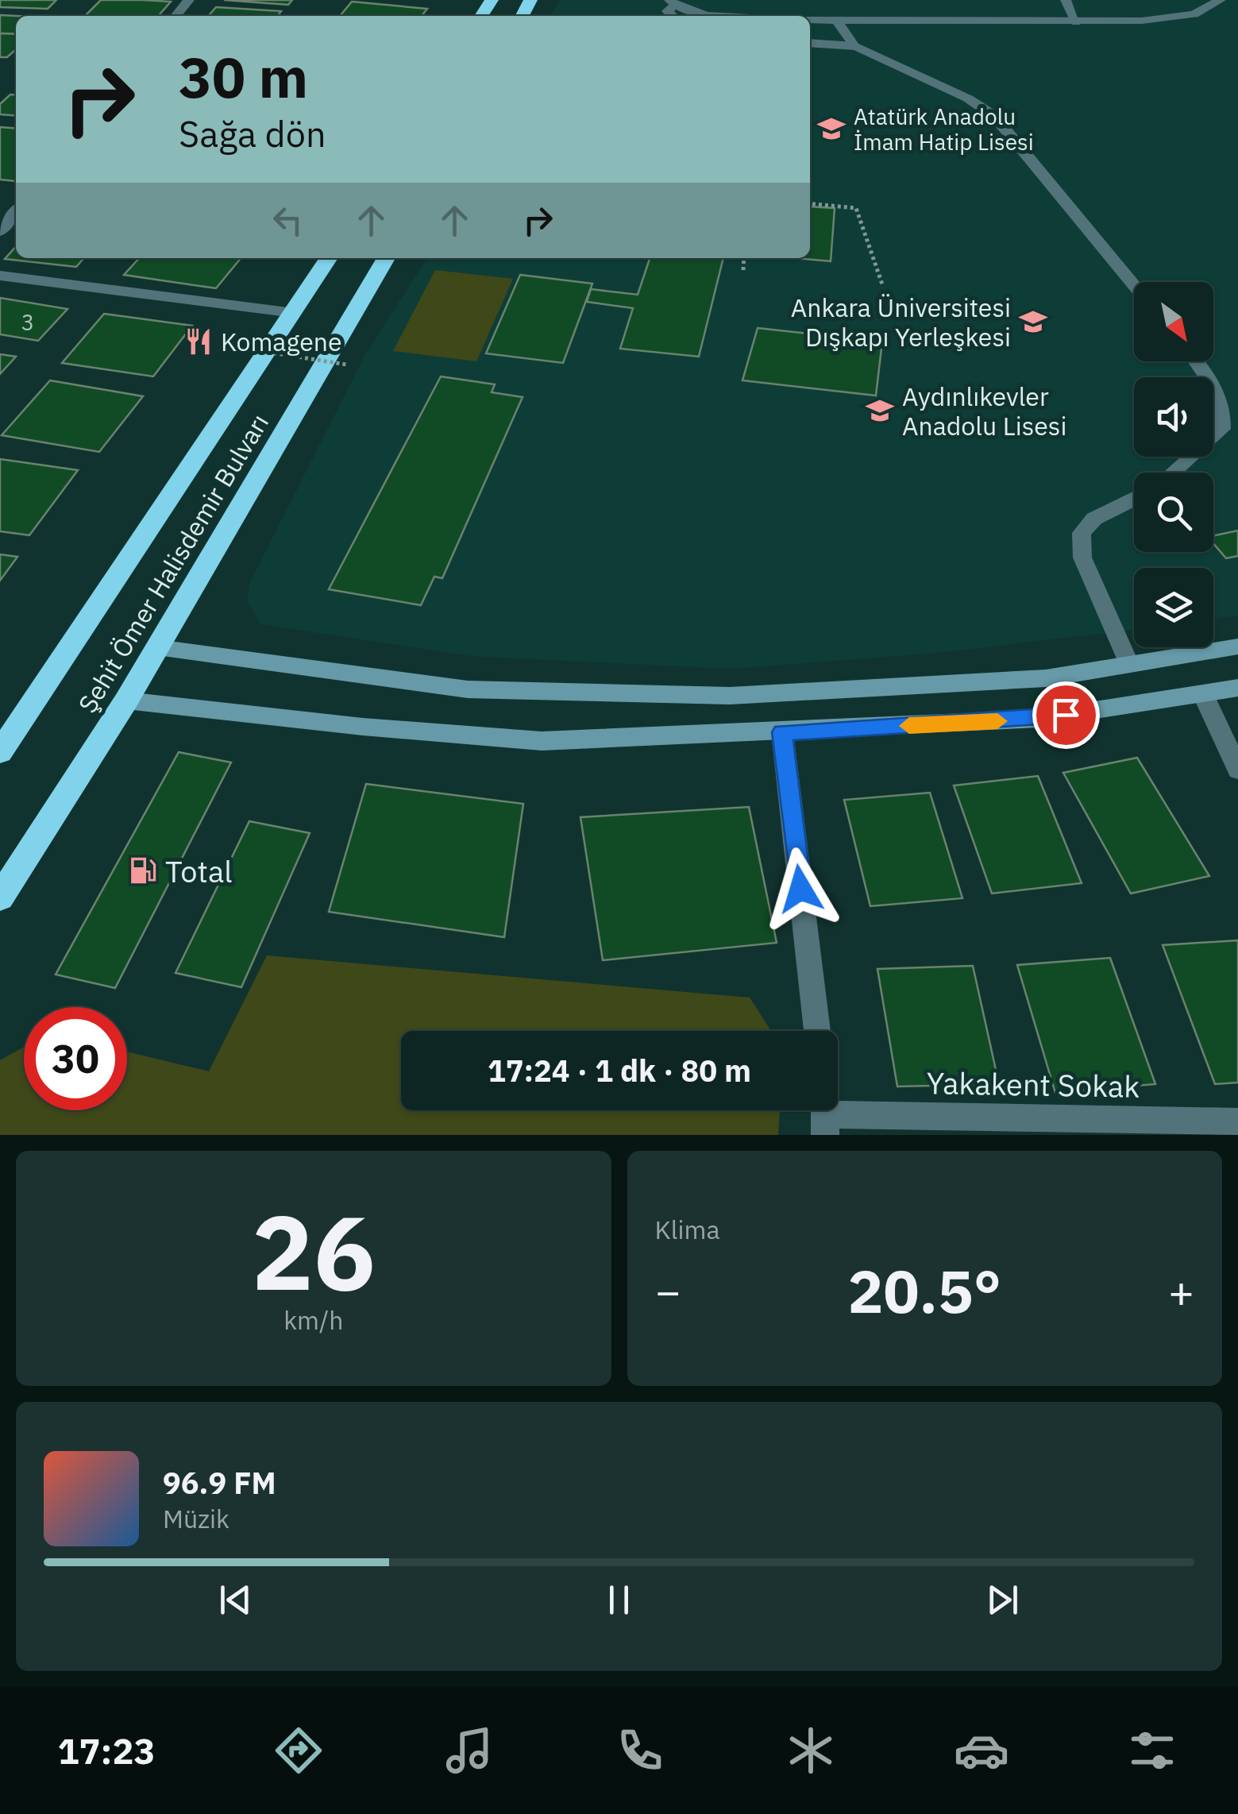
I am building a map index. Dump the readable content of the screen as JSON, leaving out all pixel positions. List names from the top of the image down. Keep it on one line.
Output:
{"streets":{"highway":["Şehit Ömer Halisdemir Bulvarı"],"street":["Yakakent Sokak"]},"places":{"school or university":["Atatürk Anadolu İmam Hatip Lisesi","Ankara Üniversitesi Dışkapı Yerleşkesi","Aydınlıkevler Anadolu Lisesi"],"restaurant":["Komagene"],"fuel station":["Total"]},"house_numbers":["3"],"north":"bottom right","page":{"turn":["30 m","Sağa dön"],"limit":"30","trip":"17:24 · 1 dk · 80 m","tile":[["26","km/h"],"Klima"],"heat":["−","20.5°","+"],"song":["96.9 FM","Müzik"],"tabs":"17:23"}}
